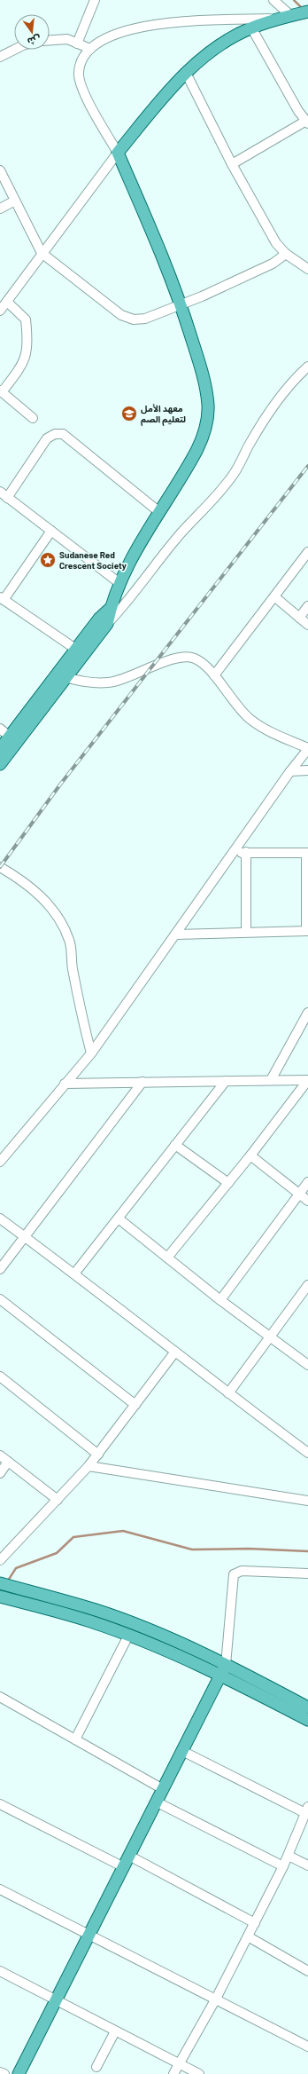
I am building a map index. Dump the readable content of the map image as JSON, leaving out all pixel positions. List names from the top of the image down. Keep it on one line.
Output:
{"places":{"school or university":["معهد الأمل لتعليم الصم"],"place":["Sudanese Red Crescent Society"]},"north":"bottom"}
